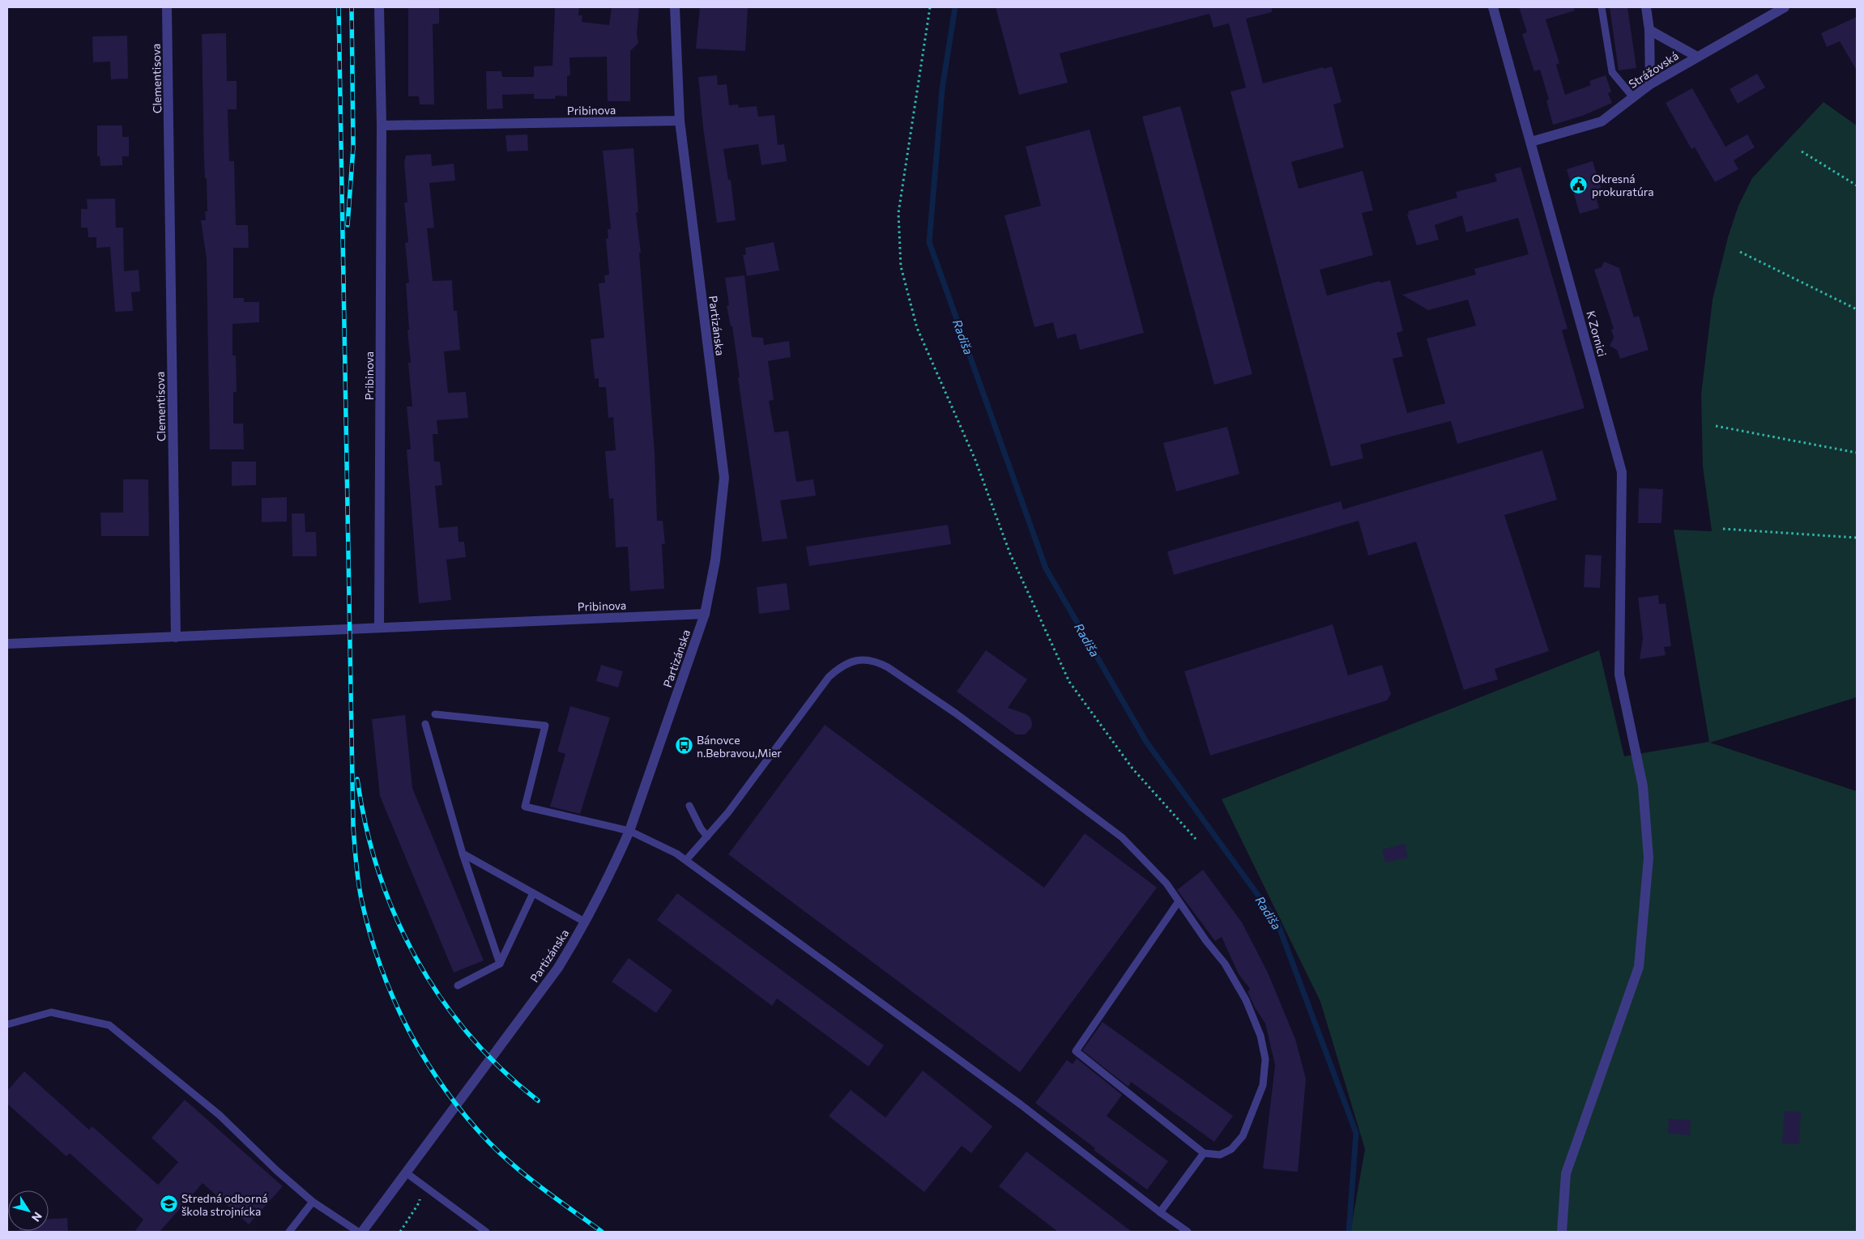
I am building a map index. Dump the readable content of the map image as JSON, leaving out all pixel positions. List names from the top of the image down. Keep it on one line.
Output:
{"streets":{"street":["Strážovská","Clementisova","Pribinova","Partizánska","K Zornici"]},"crossings":[["Strážovská","K Zornici"],["Clementisova","Pribinova"],["Pribinova","Partizánska"]],"water":["Radiša"],"places":{"public building":["Okresná prokuratúra"],"bus stop":["Bánovce n.Bebravou,Mier"],"school or university":["Stredná odborná škola strojnícka"]},"north":"bottom right"}
